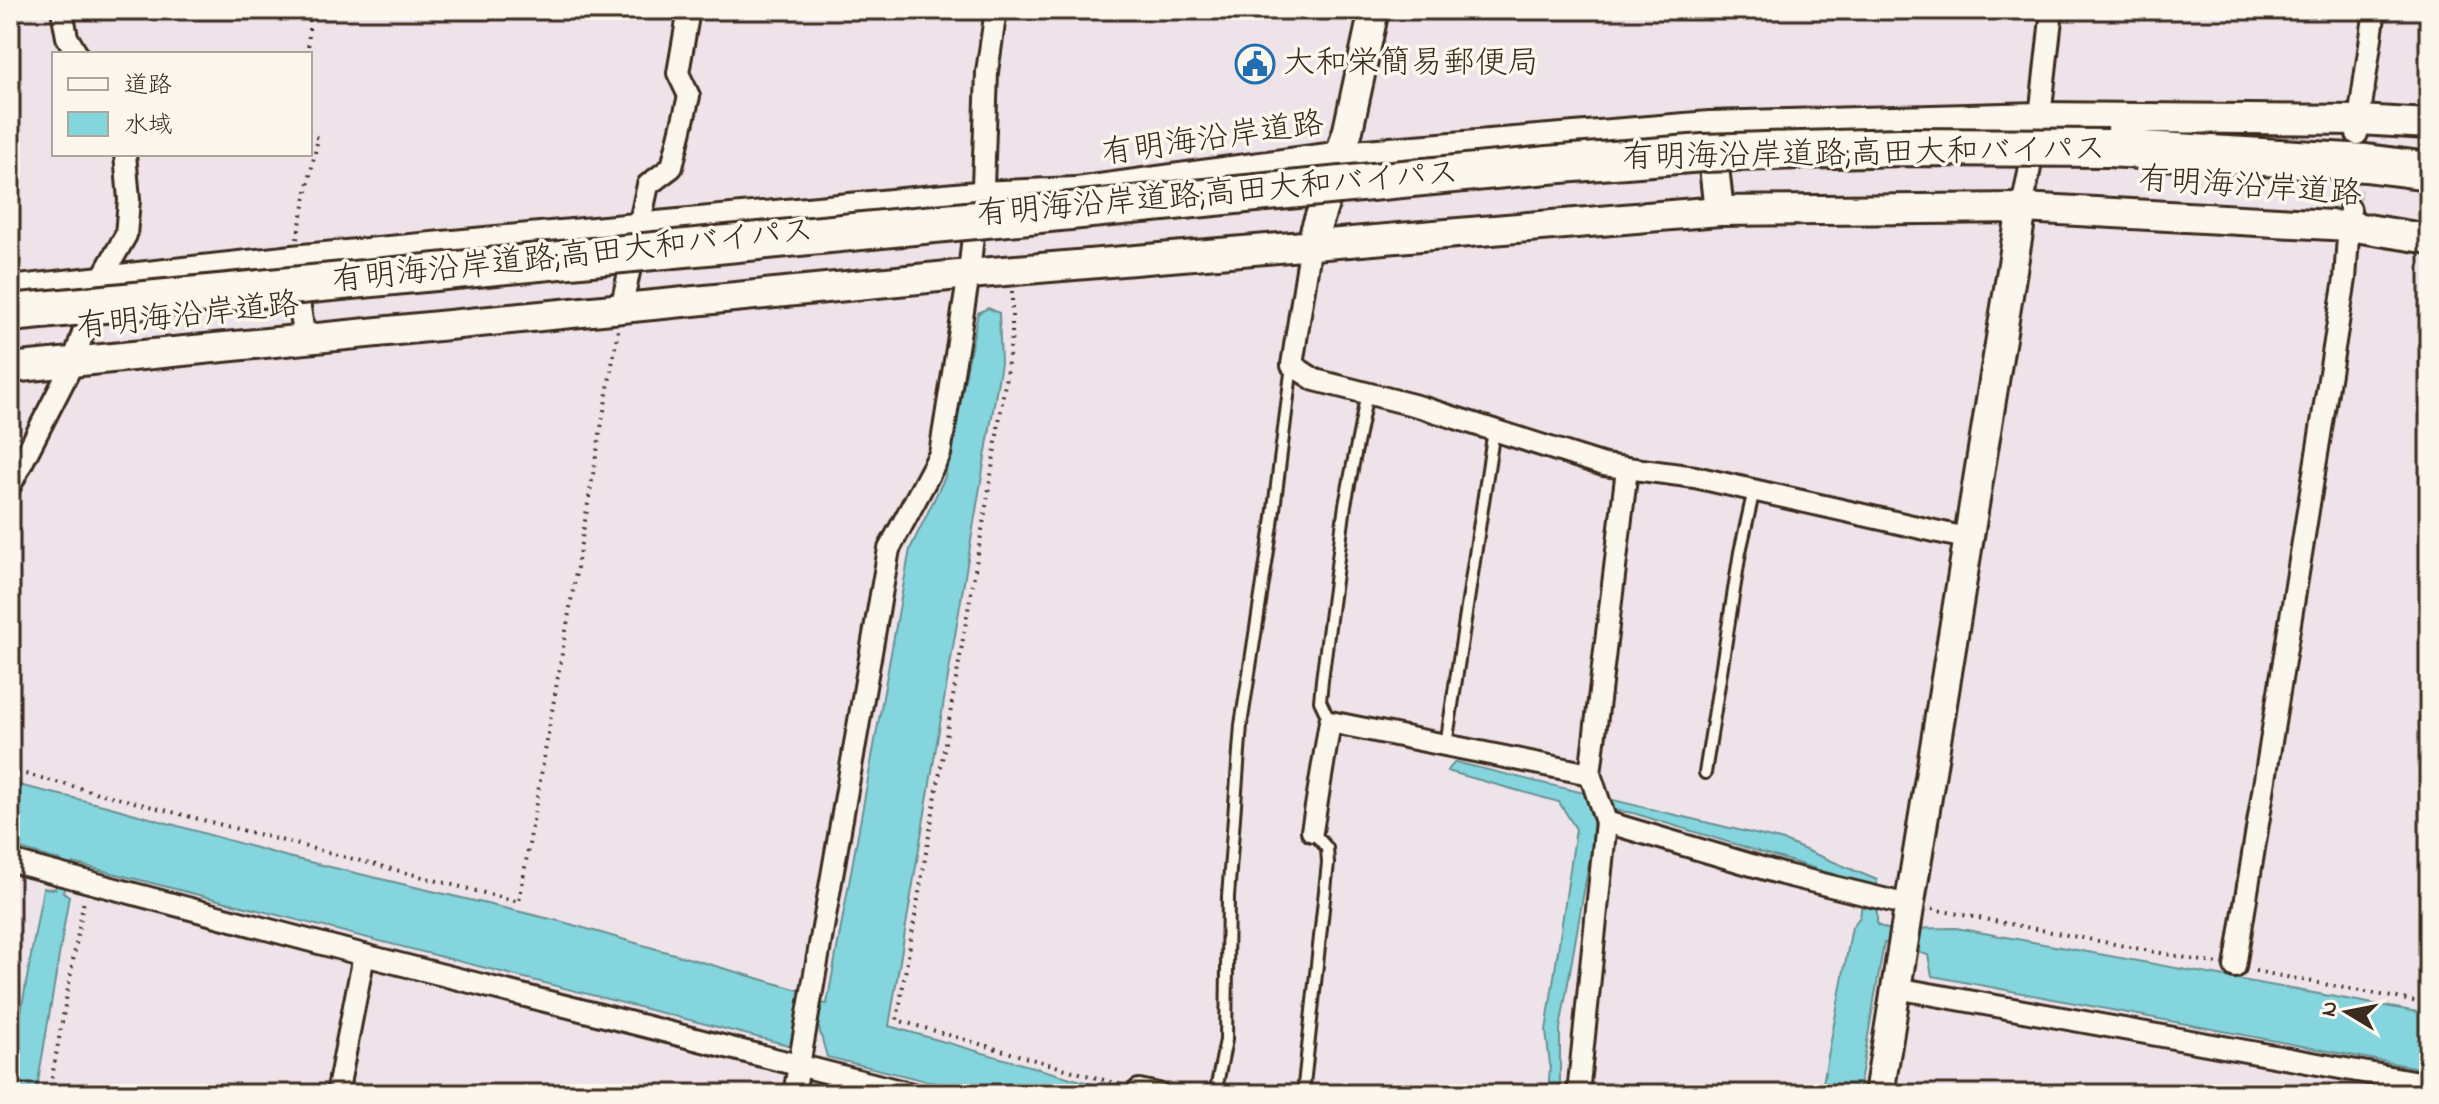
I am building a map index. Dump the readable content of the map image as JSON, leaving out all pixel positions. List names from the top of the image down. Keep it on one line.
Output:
{"streets":{"highway":["有明海沿岸道路;高田大和バイパス"],"main road":["有明海沿岸道路"]},"crossings":[["有明海沿岸道路","有明海沿岸道路;高田大和バイパス"]],"places":{"public building":["大和栄簡易郵便局"]},"legend":["道路","水域"],"north":"left"}
